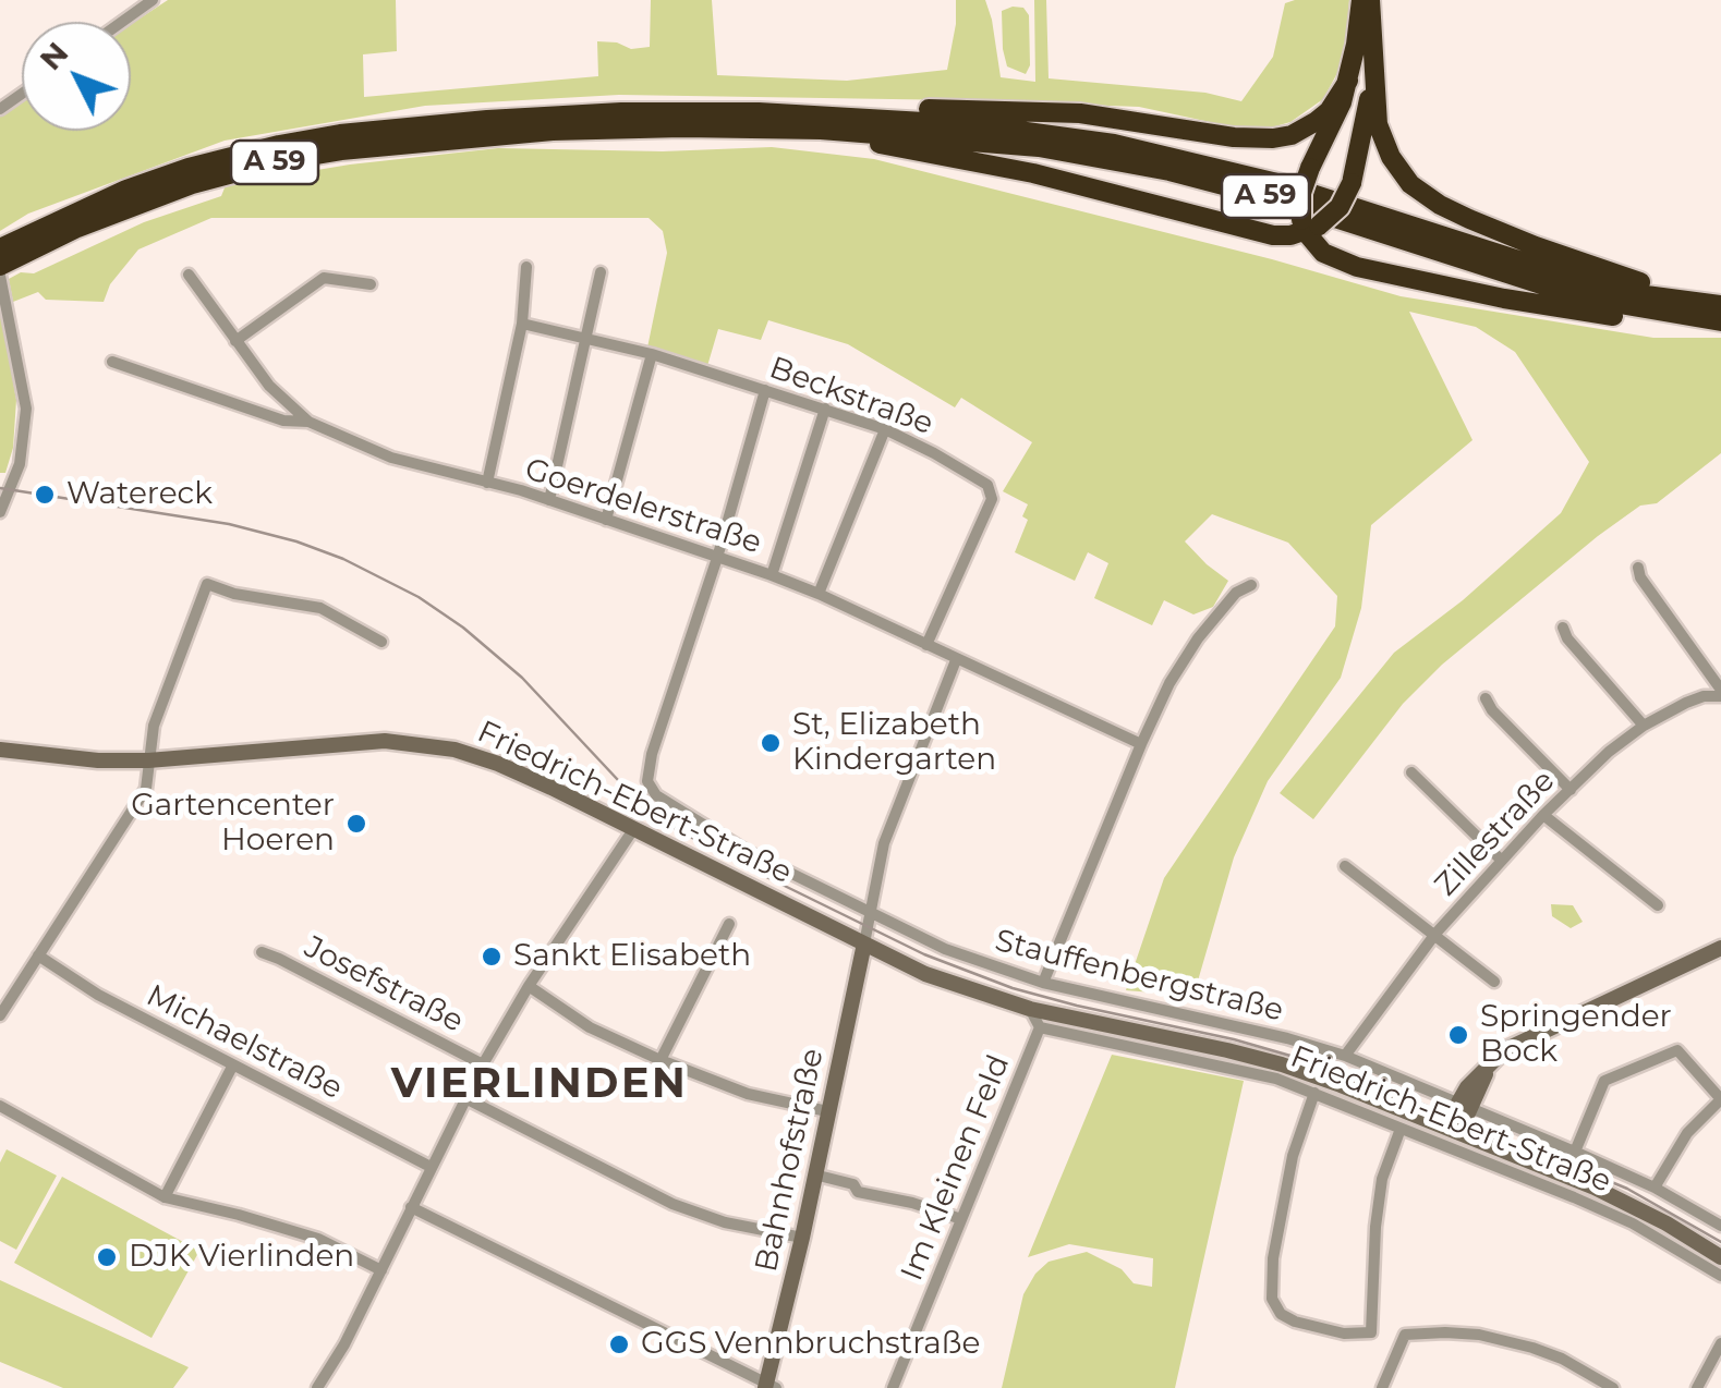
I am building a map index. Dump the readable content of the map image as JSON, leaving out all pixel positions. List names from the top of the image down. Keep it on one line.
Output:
{"streets":{"highway":["A 59"],"main road":["Friedrich-Ebert-Straße","Bahnhofstraße"],"street":["Beckstraße","Goerdelerstraße","Zillestraße","Stauffenbergstraße","Josefstraße","Michaelstraße","Im Kleinen Feld"]},"crossings":[["Beckstraße","Goerdelerstraße"],["Beckstraße","Stauffenbergstraße"],["Goerdelerstraße","Stauffenbergstraße"],["Friedrich-Ebert-Straße","Bahnhofstraße"],["Friedrich-Ebert-Straße","Im Kleinen Feld"],["Zillestraße","Stauffenbergstraße"]],"districts":["VIERLINDEN"],"places":["Watereck","St, Elizabeth Kindergarten","Gartencenter Hoeren","Sankt Elisabeth","Springender Bock","DJK Vierlinden","GGS Vennbruchstraße"],"north":"top left"}
